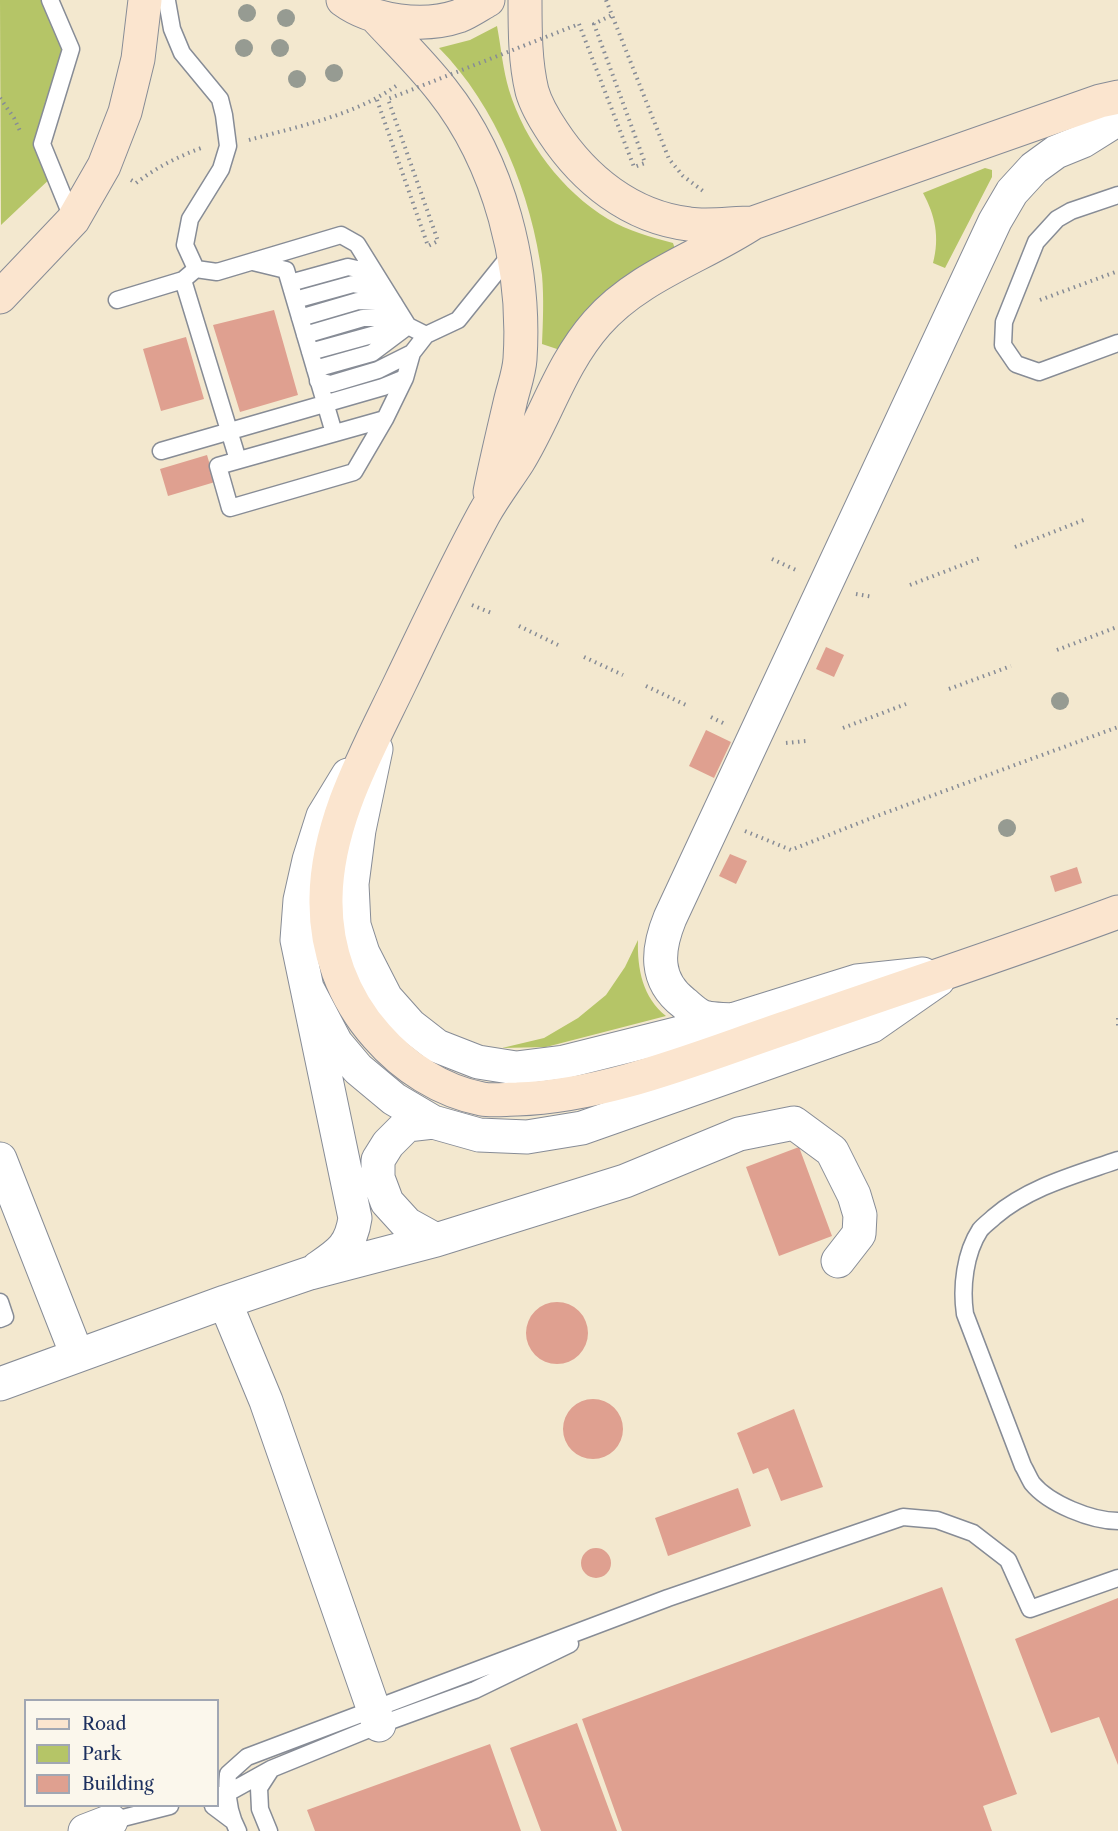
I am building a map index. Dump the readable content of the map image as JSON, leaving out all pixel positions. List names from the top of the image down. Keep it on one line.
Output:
{"legend":["Road","Park","Building"]}
